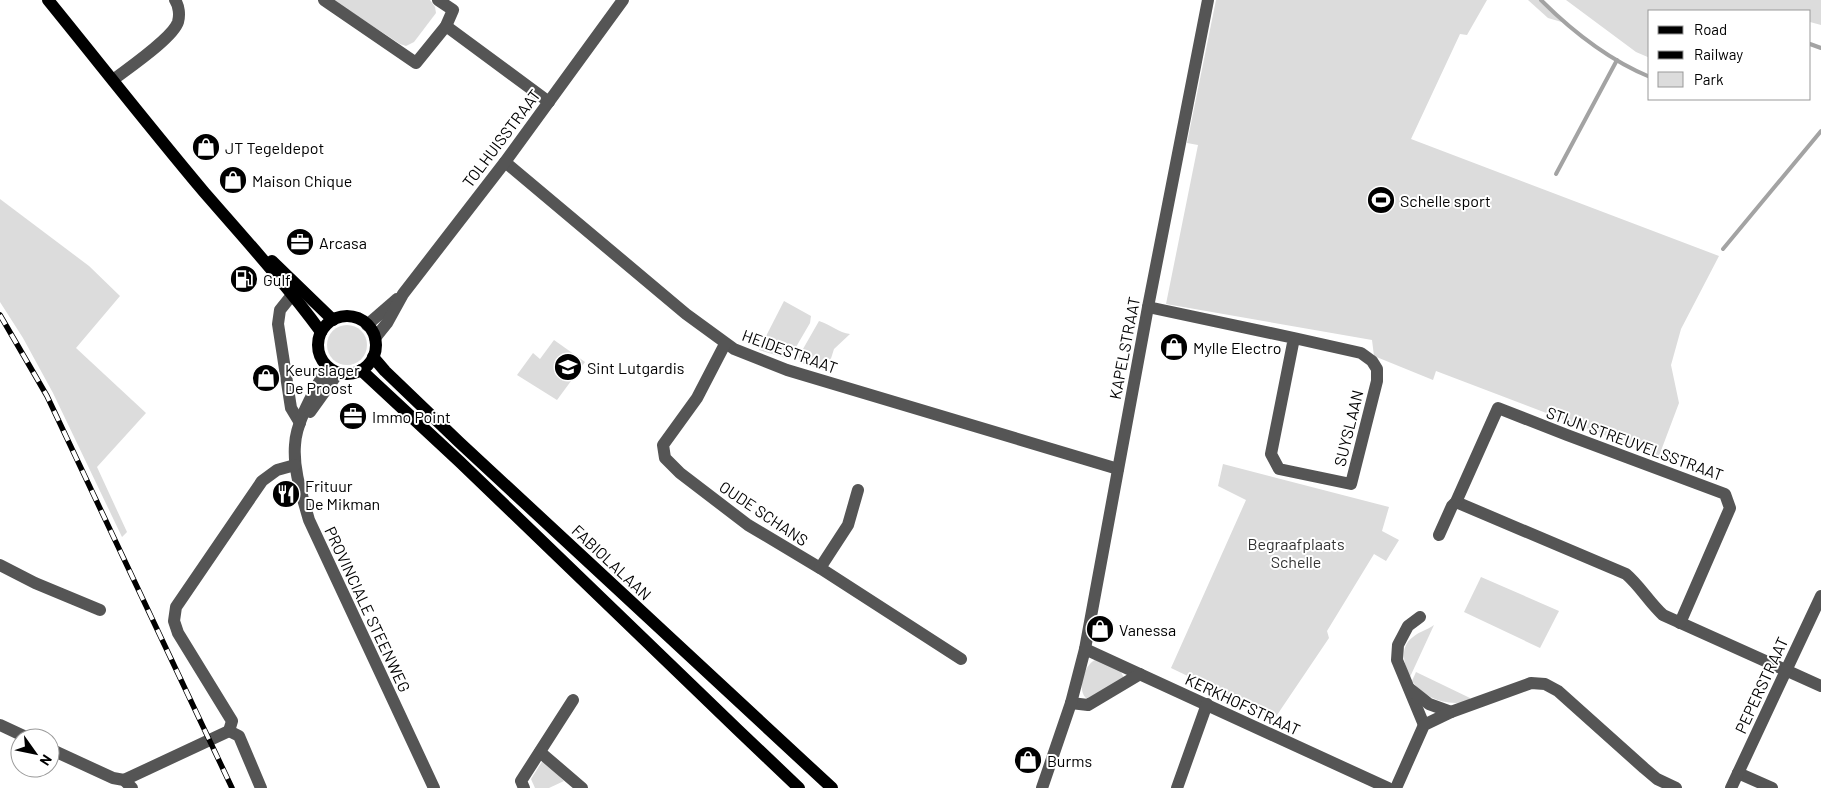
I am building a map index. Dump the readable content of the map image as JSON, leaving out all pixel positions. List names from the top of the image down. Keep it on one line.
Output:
{"streets":{"main road":["FABIOLALAAN"],"street":["TOLHUISSTRAAT","KAPELSTRAAT","HEIDESTRAAT","SUYSLAAN","STIJN STREUVELSSTRAAT","OUDE SCHANS","PROVINCIALE STEENWEG","PEPERSTRAAT","KERKHOFSTRAAT"]},"crossings":[["TOLHUISSTRAAT","HEIDESTRAAT"],["TOLHUISSTRAAT","FABIOLALAAN"],["KAPELSTRAAT","HEIDESTRAAT"],["KAPELSTRAAT","SUYSLAAN"],["KAPELSTRAAT","KERKHOFSTRAAT"],["HEIDESTRAAT","OUDE SCHANS"]],"parks":["Begraafplaats Schelle"],"places":{"shop":["JT Tegeldepot","Maison Chique","Mylle Electro","Keurslager De Proost","Vanessa","Burms"],"sports":["Schelle sport"],"office":["Arcasa","Immo Point"],"fuel station":["Gulf"],"school or university":["Sint Lutgardis"],"restaurant":["Frituur De Mikman"]},"legend":["Road","Railway","Park"],"north":"bottom right"}
